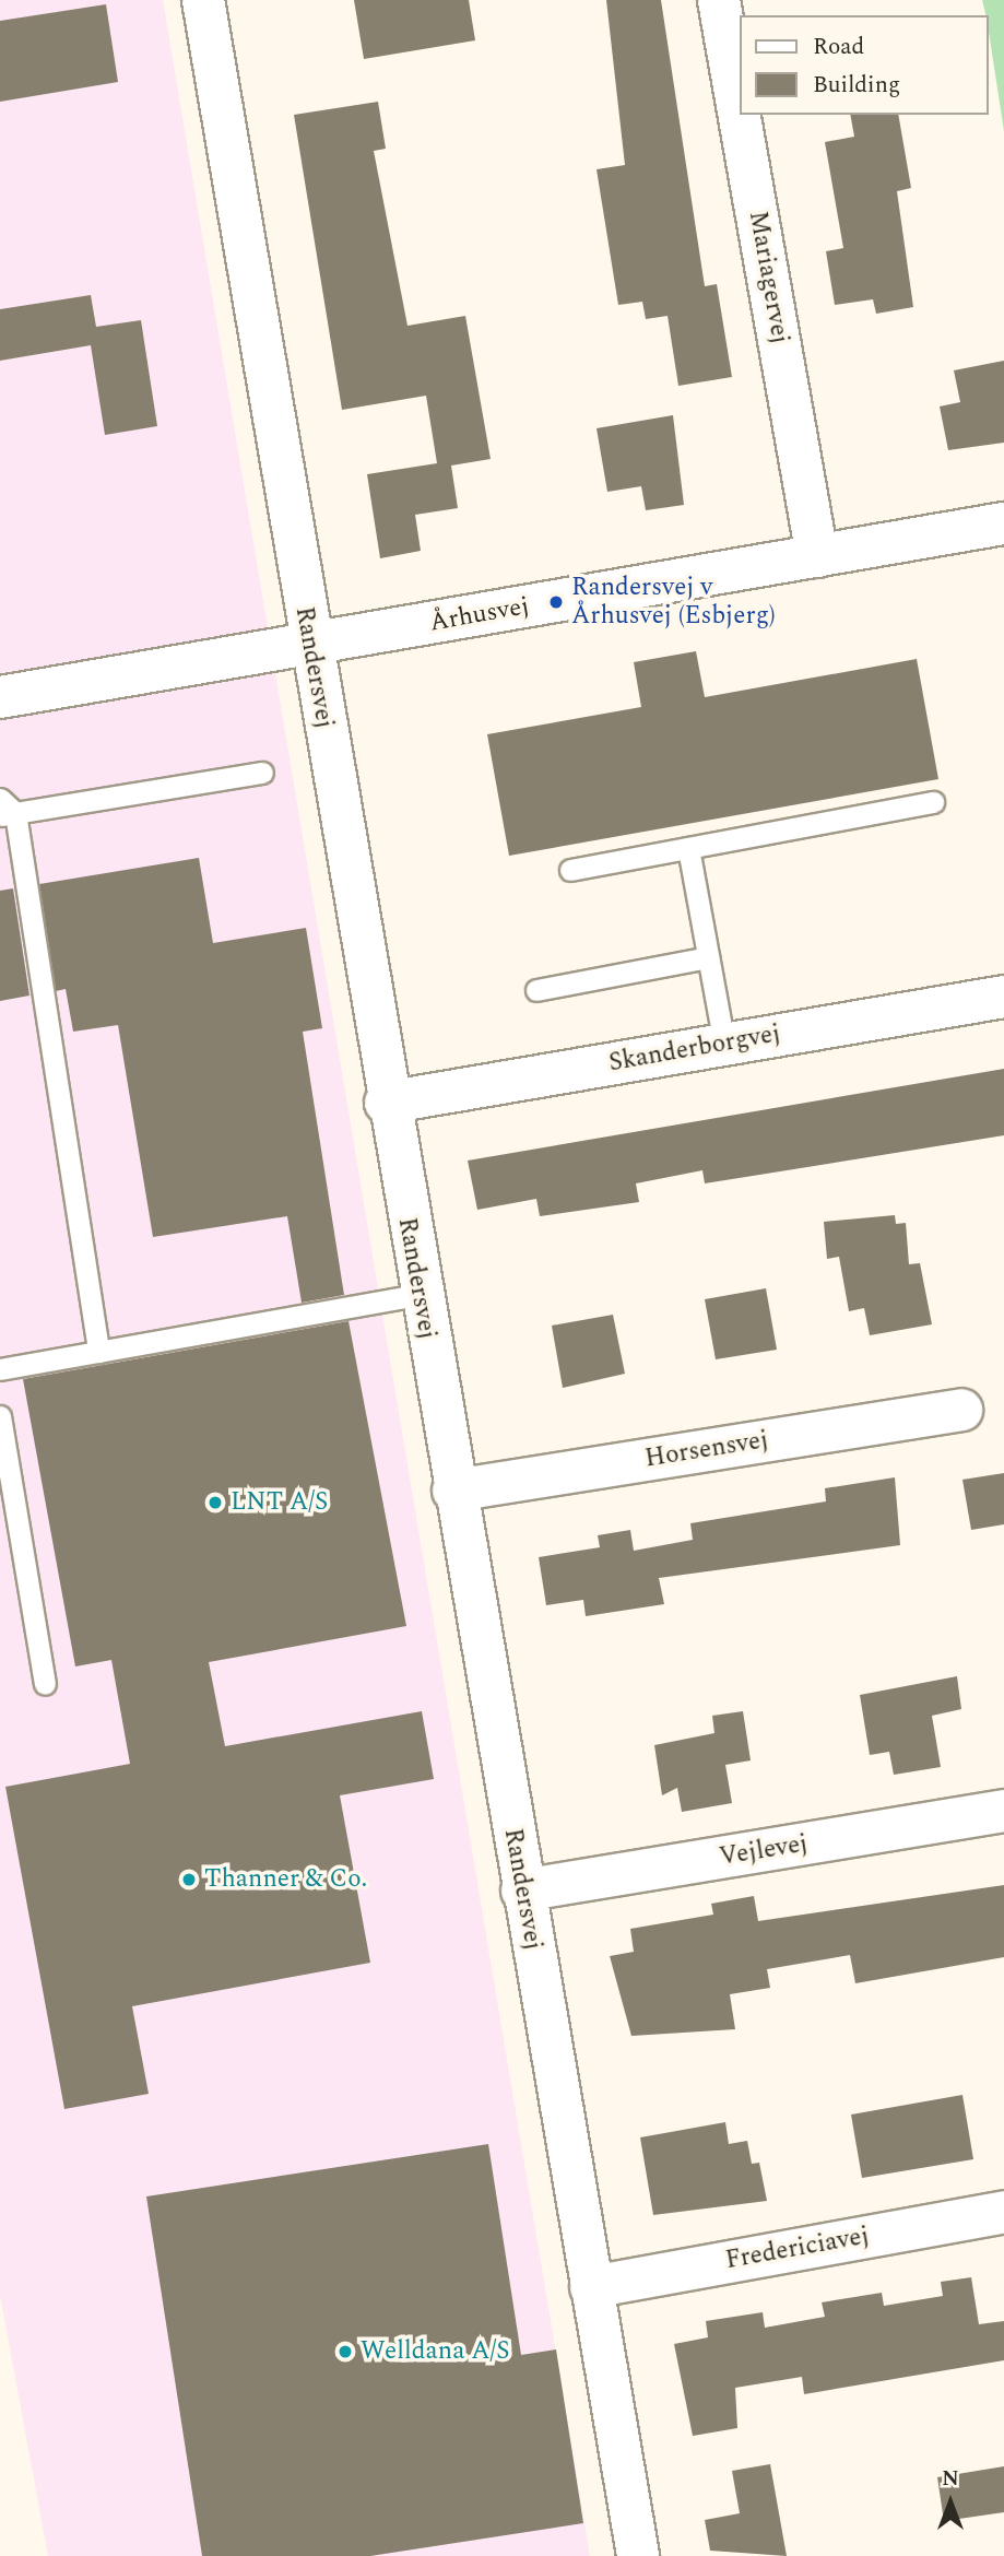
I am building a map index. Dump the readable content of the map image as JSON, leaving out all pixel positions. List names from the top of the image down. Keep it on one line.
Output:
{"streets":{"street":["Mariagervej","Århusvej","Randersvej","Skanderborgvej","Horsensvej","Vejlevej","Fredericiavej"]},"crossings":[["Mariagervej","Århusvej"],["Århusvej","Randersvej"],["Randersvej","Skanderborgvej"],["Randersvej","Horsensvej"],["Randersvej","Vejlevej"],["Randersvej","Fredericiavej"]],"places":["Randersvej v Århusvej (Esbjerg)","LNT A/S","Thanner & Co.","Welldana A/S"],"legend":["Road","Building"],"north":"top"}
